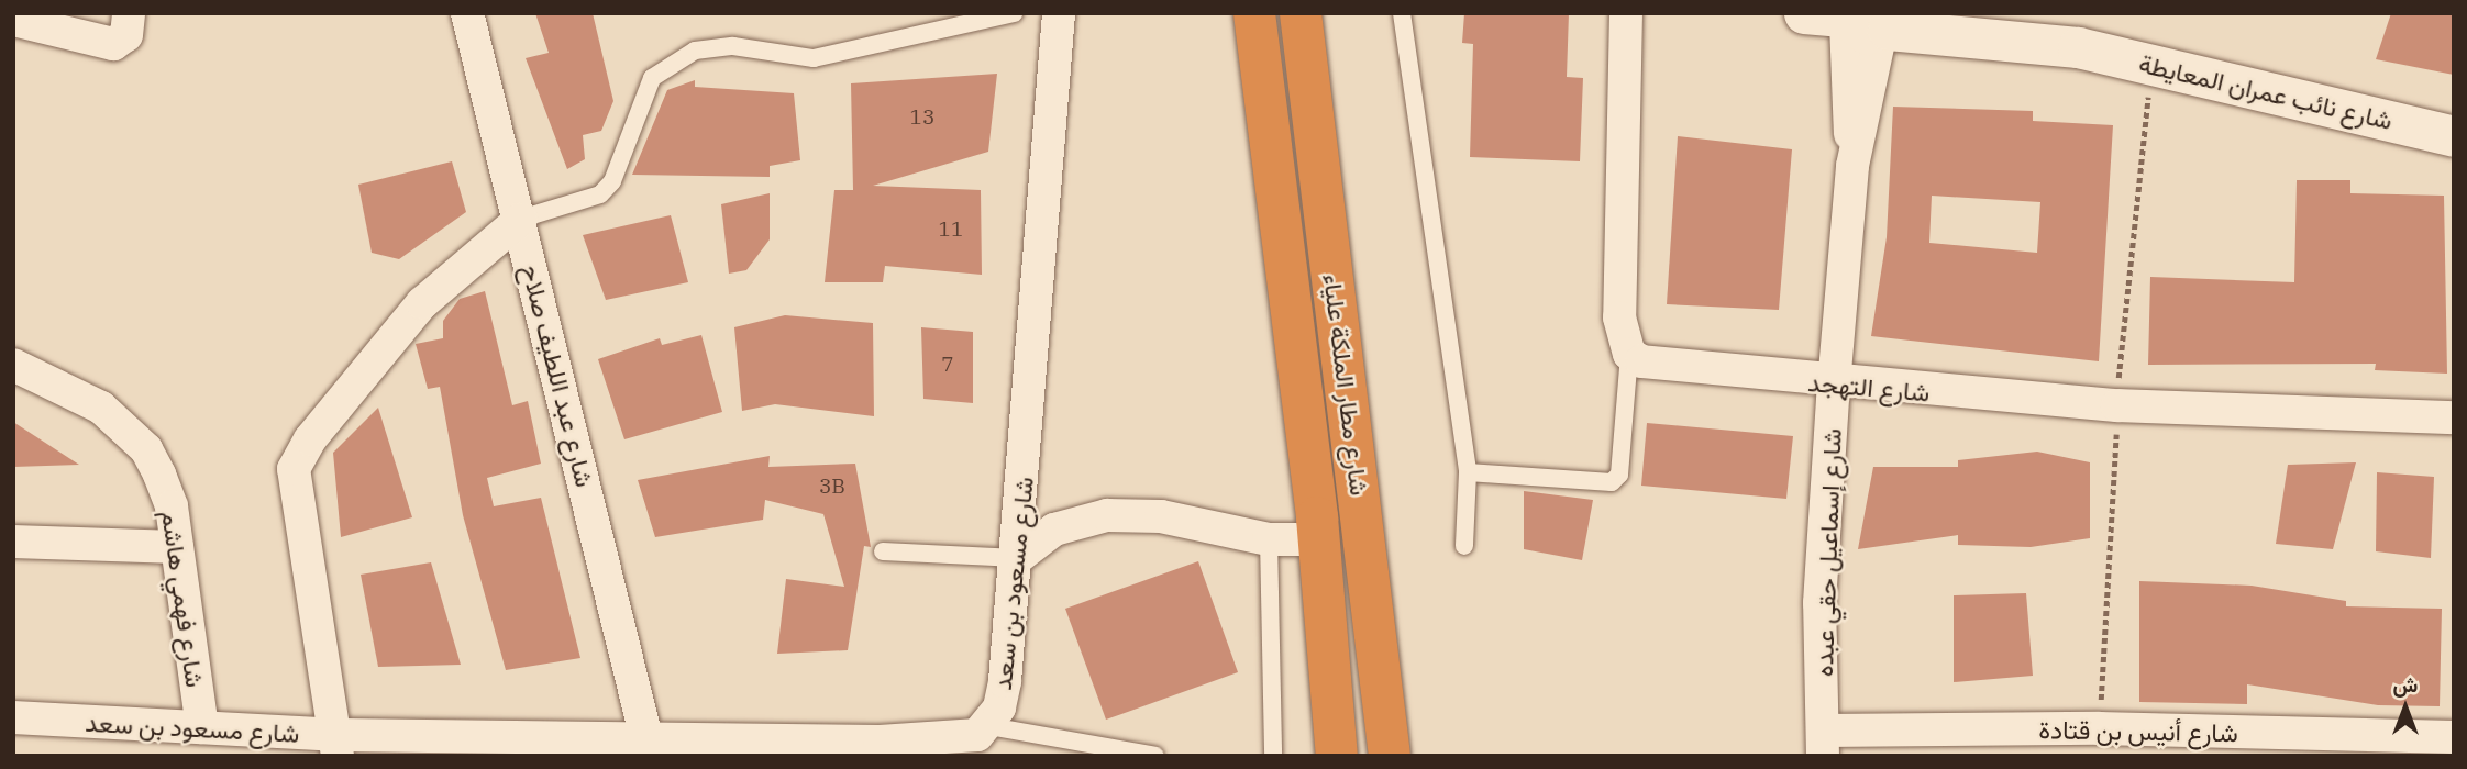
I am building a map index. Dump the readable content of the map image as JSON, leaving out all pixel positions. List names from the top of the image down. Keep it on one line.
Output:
{"streets":{"highway":["شارع مطار الملكة علياء"],"street":["شارع نائب عمران المعايطة","شارع عبد اللطيف صلاح","شارع التهجد","شارع إسماعيل حقي عبده","شارع مسعود بن سعد","شارع فهمي هاشم","شارع أنيس بن قتادة"]},"crossings":[["شارع نائب عمران المعايطة","شارع إسماعيل حقي عبده"],["شارع عبد اللطيف صلاح","شارع مسعود بن سعد"],["شارع التهجد","شارع إسماعيل حقي عبده"],["شارع إسماعيل حقي عبده","شارع أنيس بن قتادة"],["شارع مسعود بن سعد","شارع فهمي هاشم"]],"house_numbers":["13","11","7","3B"],"north":"top"}
